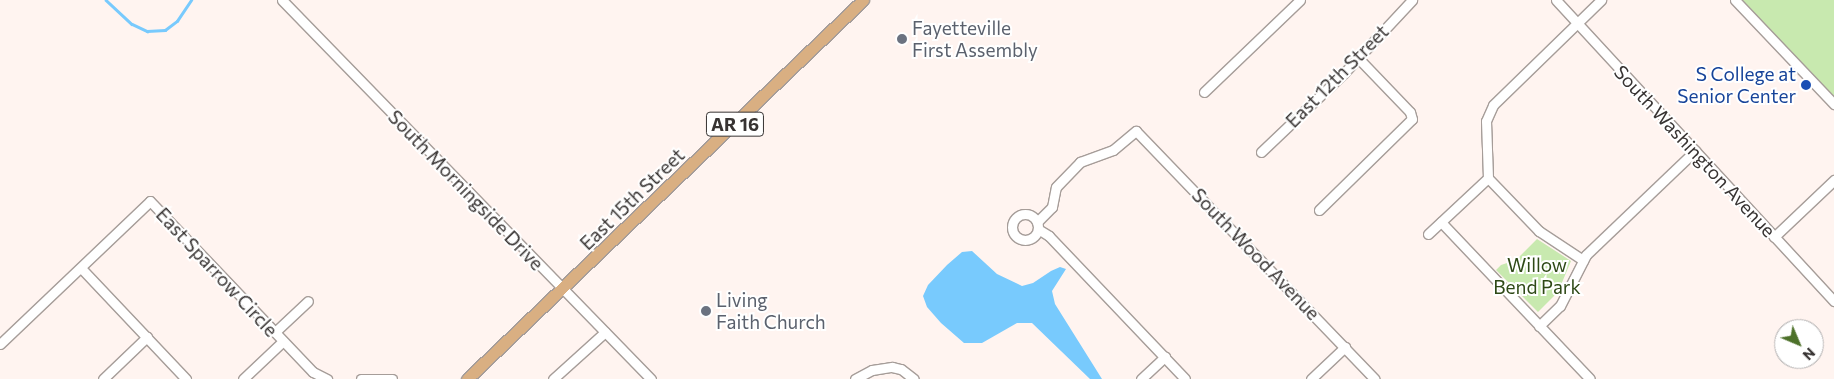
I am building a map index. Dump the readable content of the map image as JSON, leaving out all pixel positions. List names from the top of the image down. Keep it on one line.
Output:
{"streets":{"main road":["AR 16","East 15th Street"],"street":["East 12th Street","South Washington Avenue","South Morningside Drive","South Wood Avenue","East Sparrow Circle"]},"crossings":[["South Morningside Drive","East 15th Street"]],"parks":["Willow Bend Park"],"places":["Fayetteville First Assembly","S College at Senior Center","Living Faith Church"],"north":"bottom right"}
